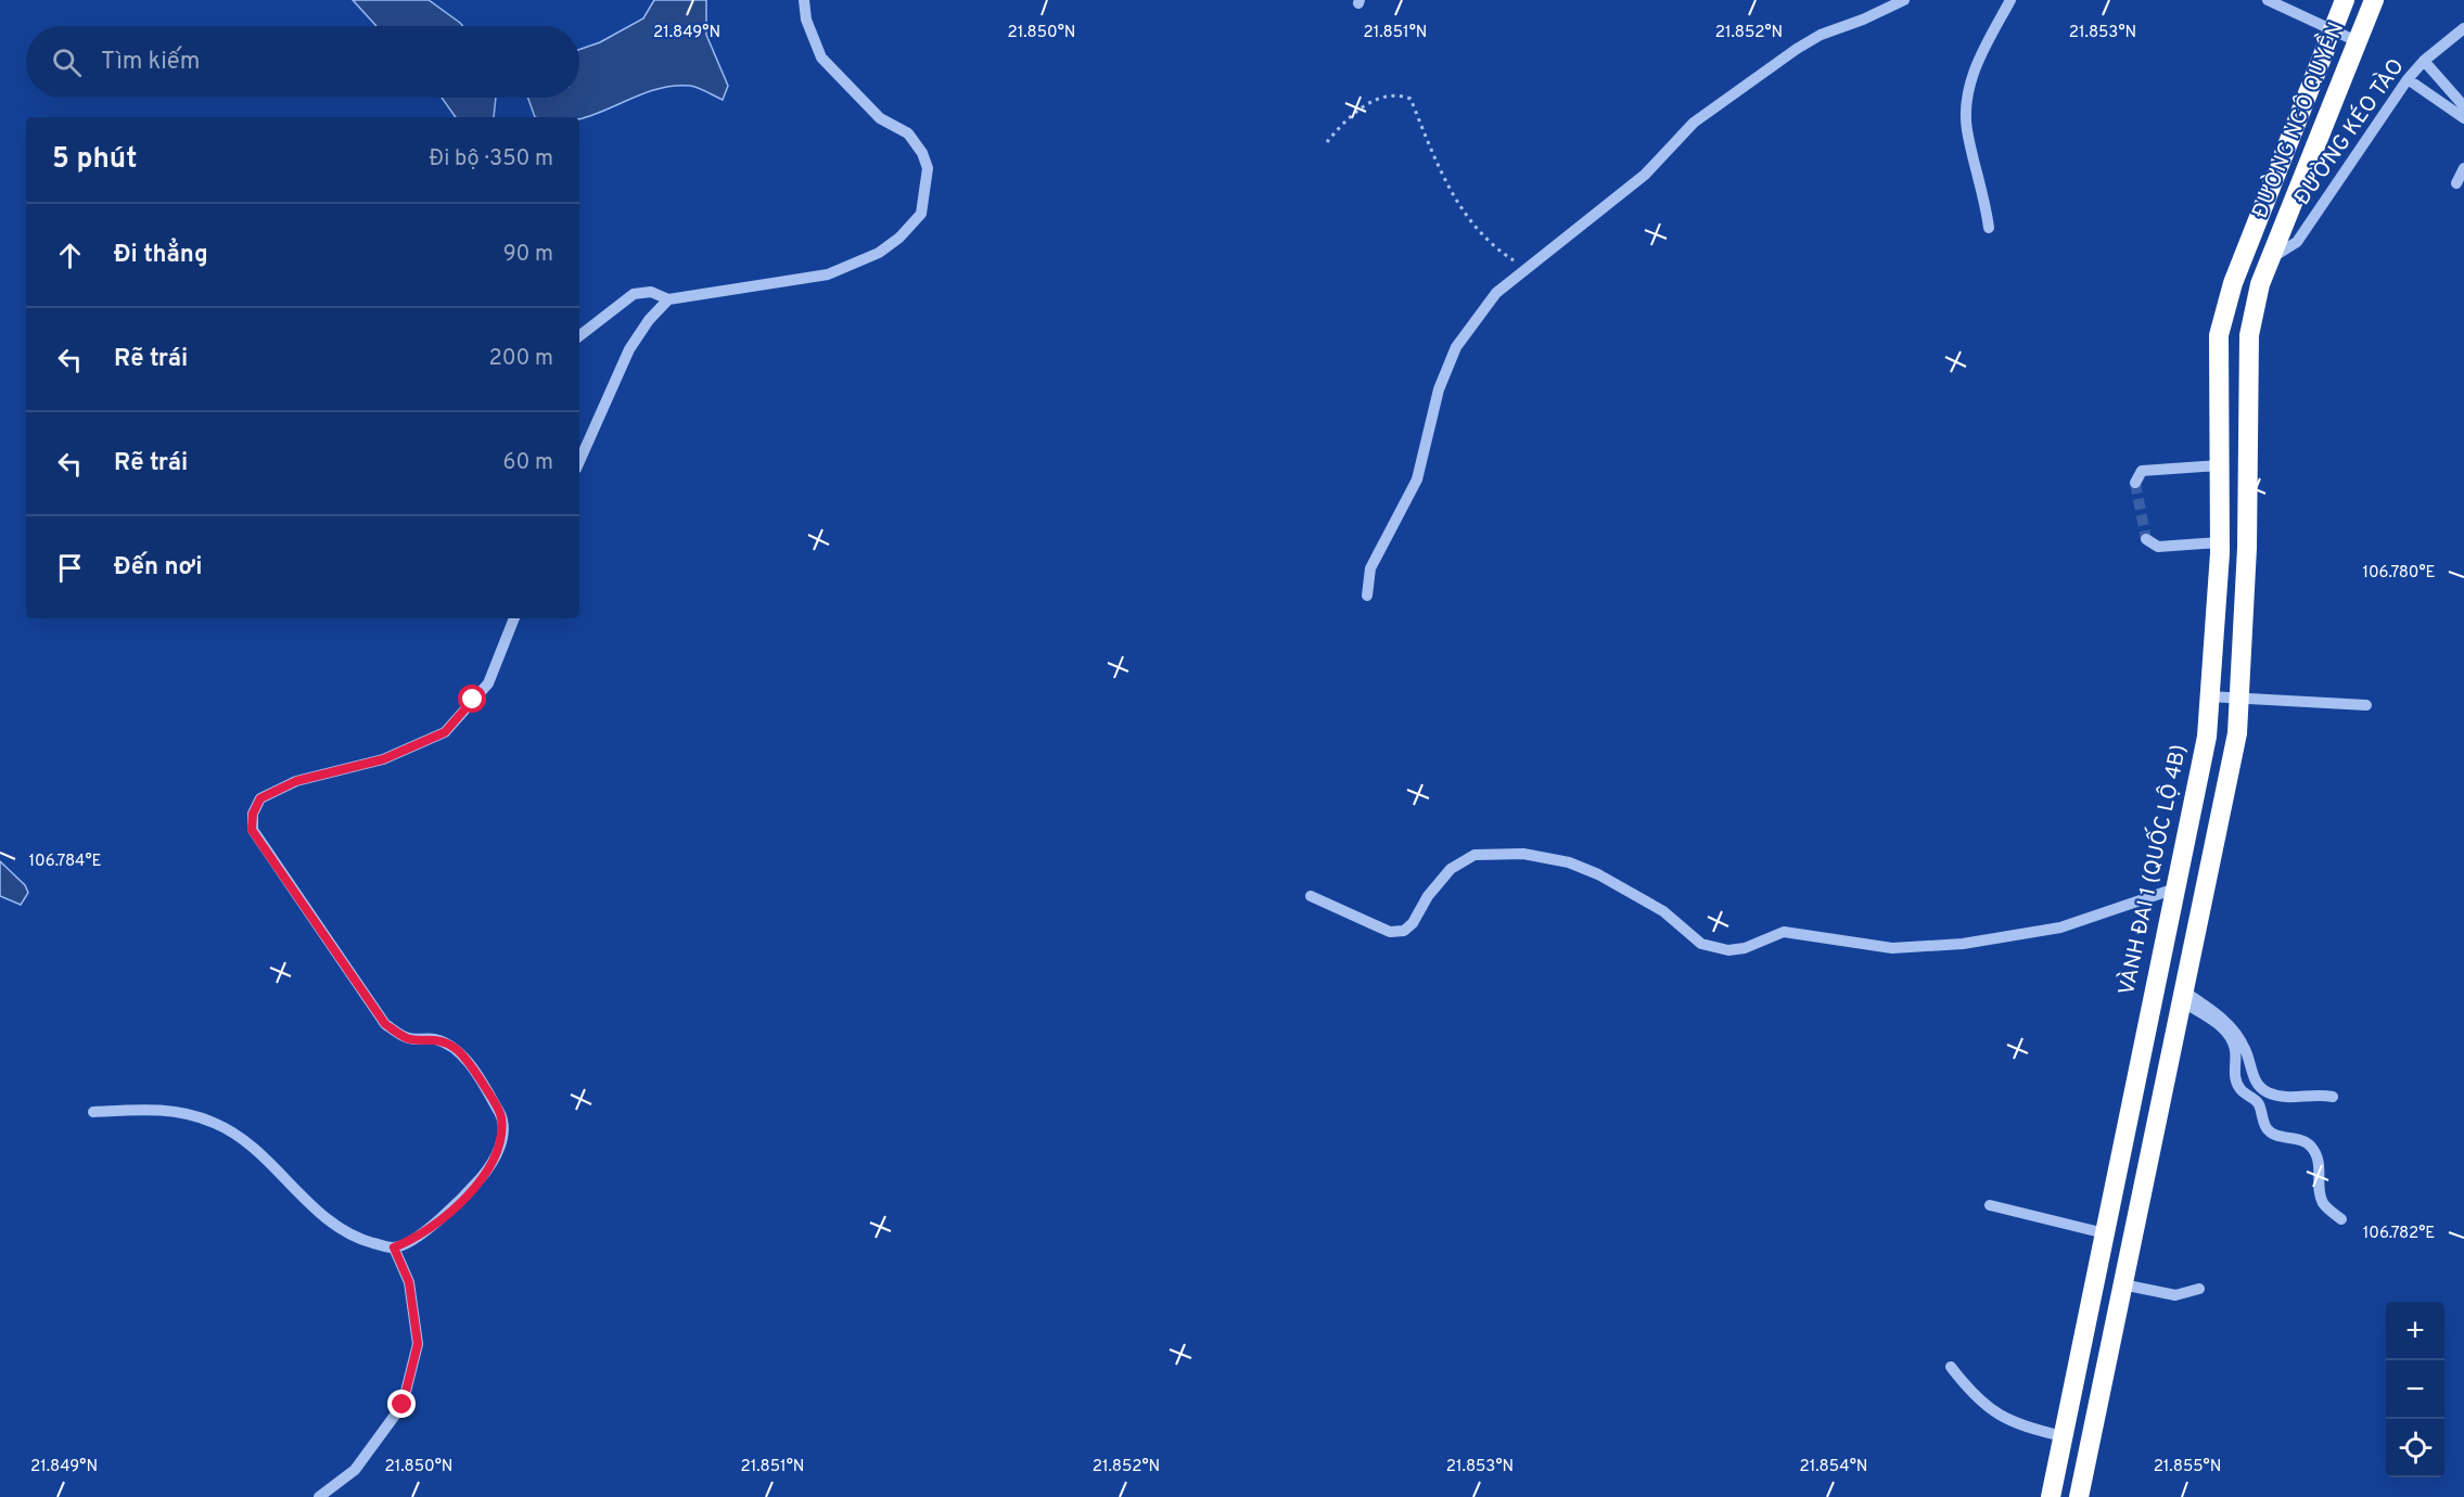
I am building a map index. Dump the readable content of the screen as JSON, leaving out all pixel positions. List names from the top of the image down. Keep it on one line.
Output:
{"streets":{"highway":["ĐƯỜNG NGÔ QUYỀN","VÀNH ĐAI 1 (QUỐC LỘ 4B)"],"street":["ĐƯỜNG KÉO TÀO"]},"crossings":[["ĐƯỜNG NGÔ QUYỀN","ĐƯỜNG KÉO TÀO"],["ĐƯỜNG NGÔ QUYỀN","VÀNH ĐAI 1 (QUỐC LỘ 4B)"]],"page":{"search":"Tìm kiếm","heading":["5 phút","Đi bộ · 350 m"],"list":[["Đi thẳng","90 m"],["Rẽ trái","200 m"],["Rẽ trái","60 m"],"Đến nơi"],"map_buttons":["+","−"]},"coordinates":["21.849°N","21.850°N","21.851°N","21.852°N","21.853°N","106.780°E","106.784°E","106.782°E","21.854°N","21.855°N"]}
